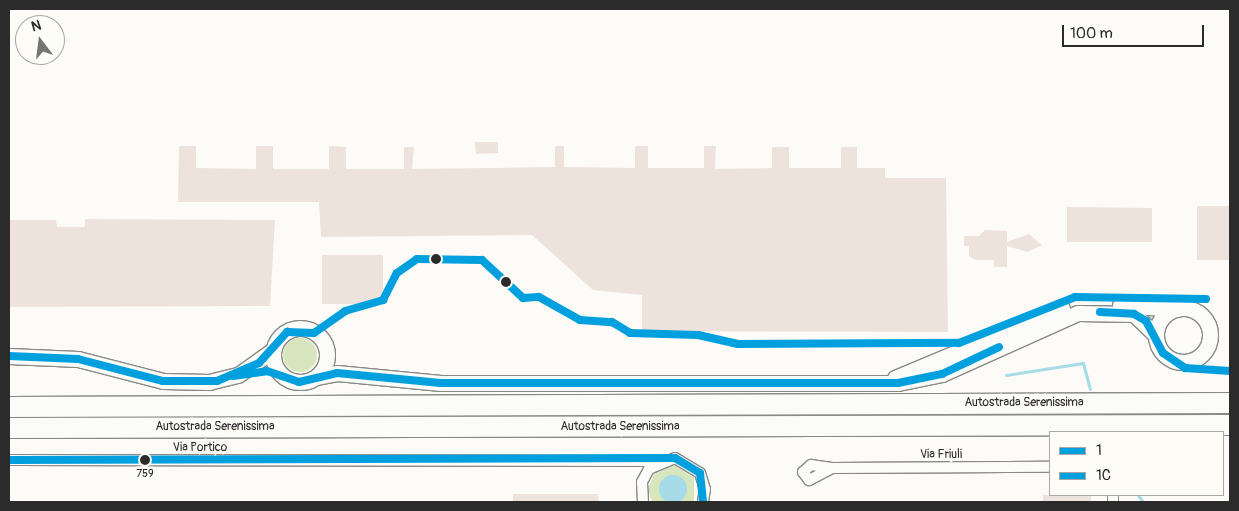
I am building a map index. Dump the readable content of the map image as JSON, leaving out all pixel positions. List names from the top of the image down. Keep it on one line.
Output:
{"streets":{"highway":["Autostrada Serenissima"],"street":["Via Portico","Via Friuli"]},"places":["759"],"lines":["transit line 1","transit line 1C"],"legend":["1","1C"],"scale_bar":"100 m","north":"top"}
